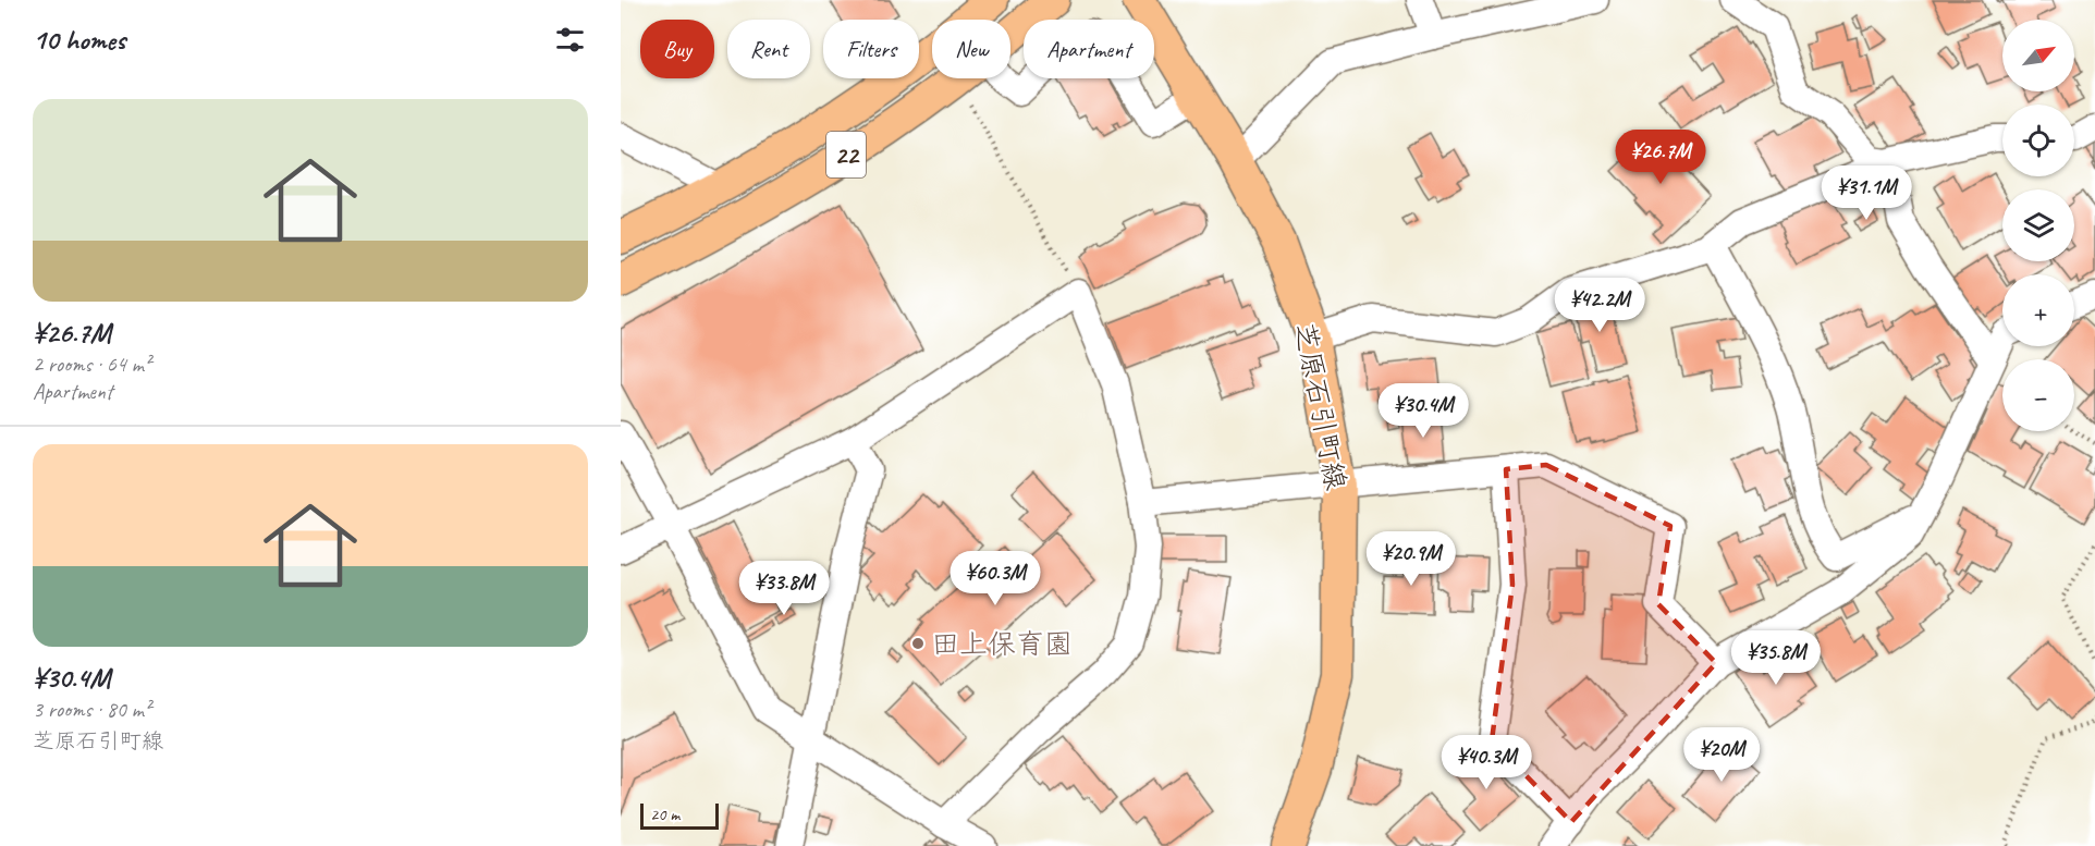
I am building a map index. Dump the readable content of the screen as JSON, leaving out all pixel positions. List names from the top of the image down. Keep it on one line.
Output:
{"streets":{"main road":["22","芝原石引町線"]},"places":["田上保育園"],"scale_bar":"20 m","north":"top right","page":{"heading":"10 homes","map_buttons":["+","−"],"chip":["Buy","Rent","Filters","New","Apartment"],"list":[{"name":"¥26.7M","note":"2 rooms · 64 m² · Apartment"},{"name":"¥30.4M","note":"3 rooms · 80 m² · 芝原石引町線"}],"price":["¥26.7M","¥31.1M","¥42.2M","¥30.4M","¥20.9M","¥60.3M","¥33.8M","¥35.8M","¥20M","¥40.3M"],"scale":"20 m"}}
